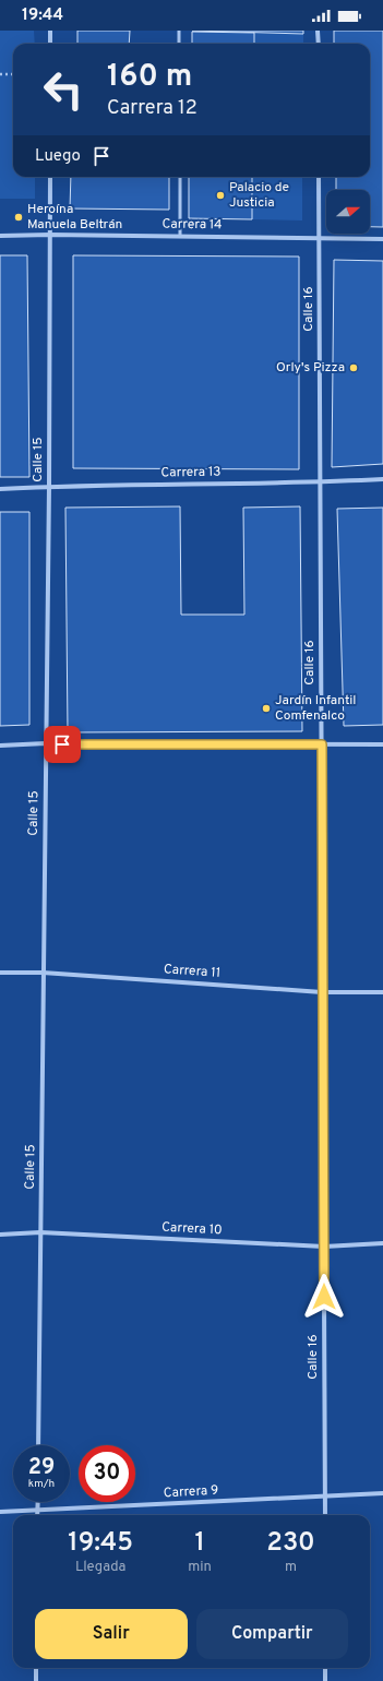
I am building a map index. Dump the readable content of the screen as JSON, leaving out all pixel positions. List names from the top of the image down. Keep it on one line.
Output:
{"streets":{"street":["Carrera 14","Calle 16","Calle 15","Carrera 13","Carrera 11","Carrera 10","Carrera 9"]},"crossings":[["Carrera 14","Calle 16"],["Carrera 14","Calle 15"],["Calle 16","Carrera 13"],["Calle 16","Carrera 11"],["Calle 16","Carrera 10"],["Calle 16","Carrera 9"],["Calle 15","Carrera 13"],["Calle 15","Carrera 11"],["Calle 15","Carrera 10"]],"places":["Palacio de Justicia","Heroína Manuela Beltrán","Orly's Pizza","Jardín Infantil Comfenalco"],"north":"right","page":{"status":"19:44","turn":["160 m","Carrera 12"],"then":"Luego","speed":"29 km/h","limit":"30","eta":["19:45","Llegada","1","min","230","m"],"buttons":["Salir","Compartir"]}}
